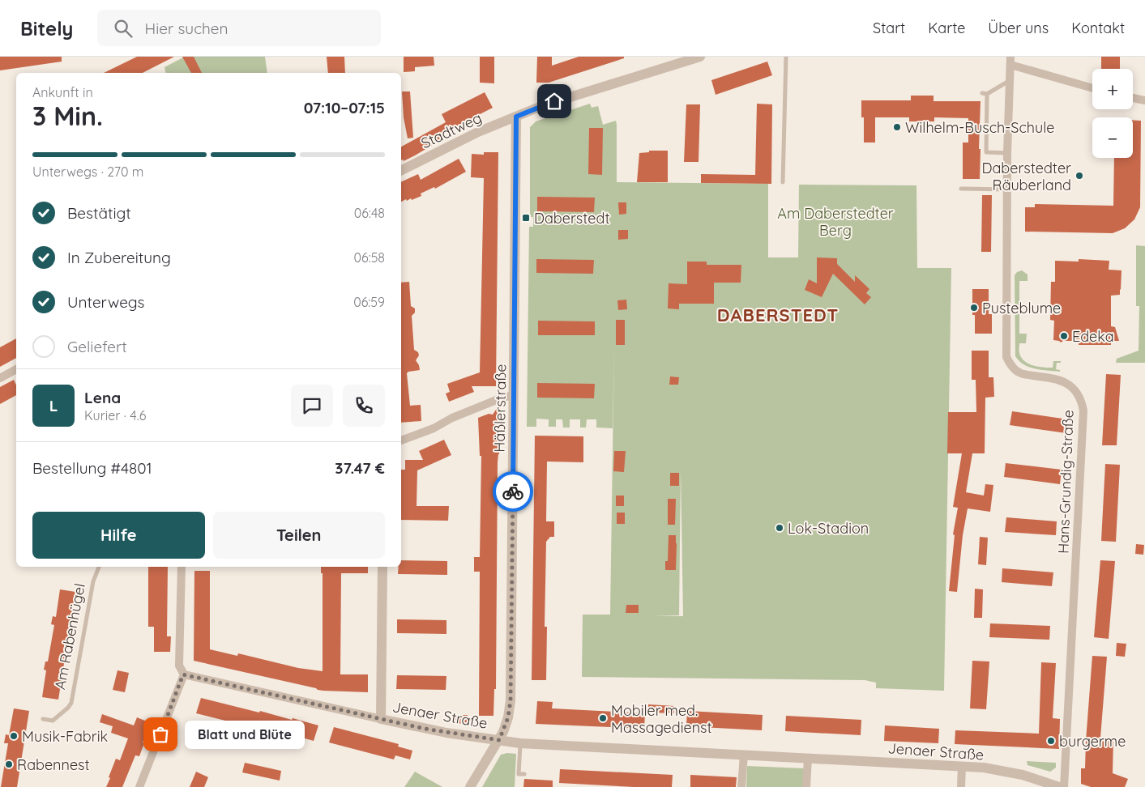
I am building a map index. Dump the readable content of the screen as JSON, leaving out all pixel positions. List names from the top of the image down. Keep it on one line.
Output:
{"streets":{"street":["Stadtweg","Häßlerstraße","Hans-Grundig-Straße","Jenaer Straße"],"lane":["Am Rabenhügel"]},"crossings":[["Stadtweg","Häßlerstraße"],["Häßlerstraße","Jenaer Straße"]],"districts":["DABERSTEDT"],"parks":["Am Daberstedter Berg"],"places":{"other":["Wilhelm-Busch-Schule","Daberstedter Räuberland","Pusteblume","Edeka","Lok-Stadion","Mobiler med. Massagedienst","Blatt und Blüte","Musik-Fabrik","burgerme","Rabennest"],"transit":["Daberstedt"]},"page":{"header":"Bitely","search":"Hier suchen","nav":["Start","Karte","Über uns","Kontakt"],"map_buttons":["+","−"],"heading":["3 Min.","Ankunft in","07:10–07:15"],"panel":["Lena","Kurier · 4.6","Bestellung #4801","37.47 €"],"bar":"Unterwegs · 270 m","list":[["Bestätigt","06:48"],["In Zubereitung","06:58"],["Unterwegs","06:59"],"Geliefert"],"round":"L","buttons":["Hilfe","Teilen"],"bubble":"Blatt und Blüte"}}
